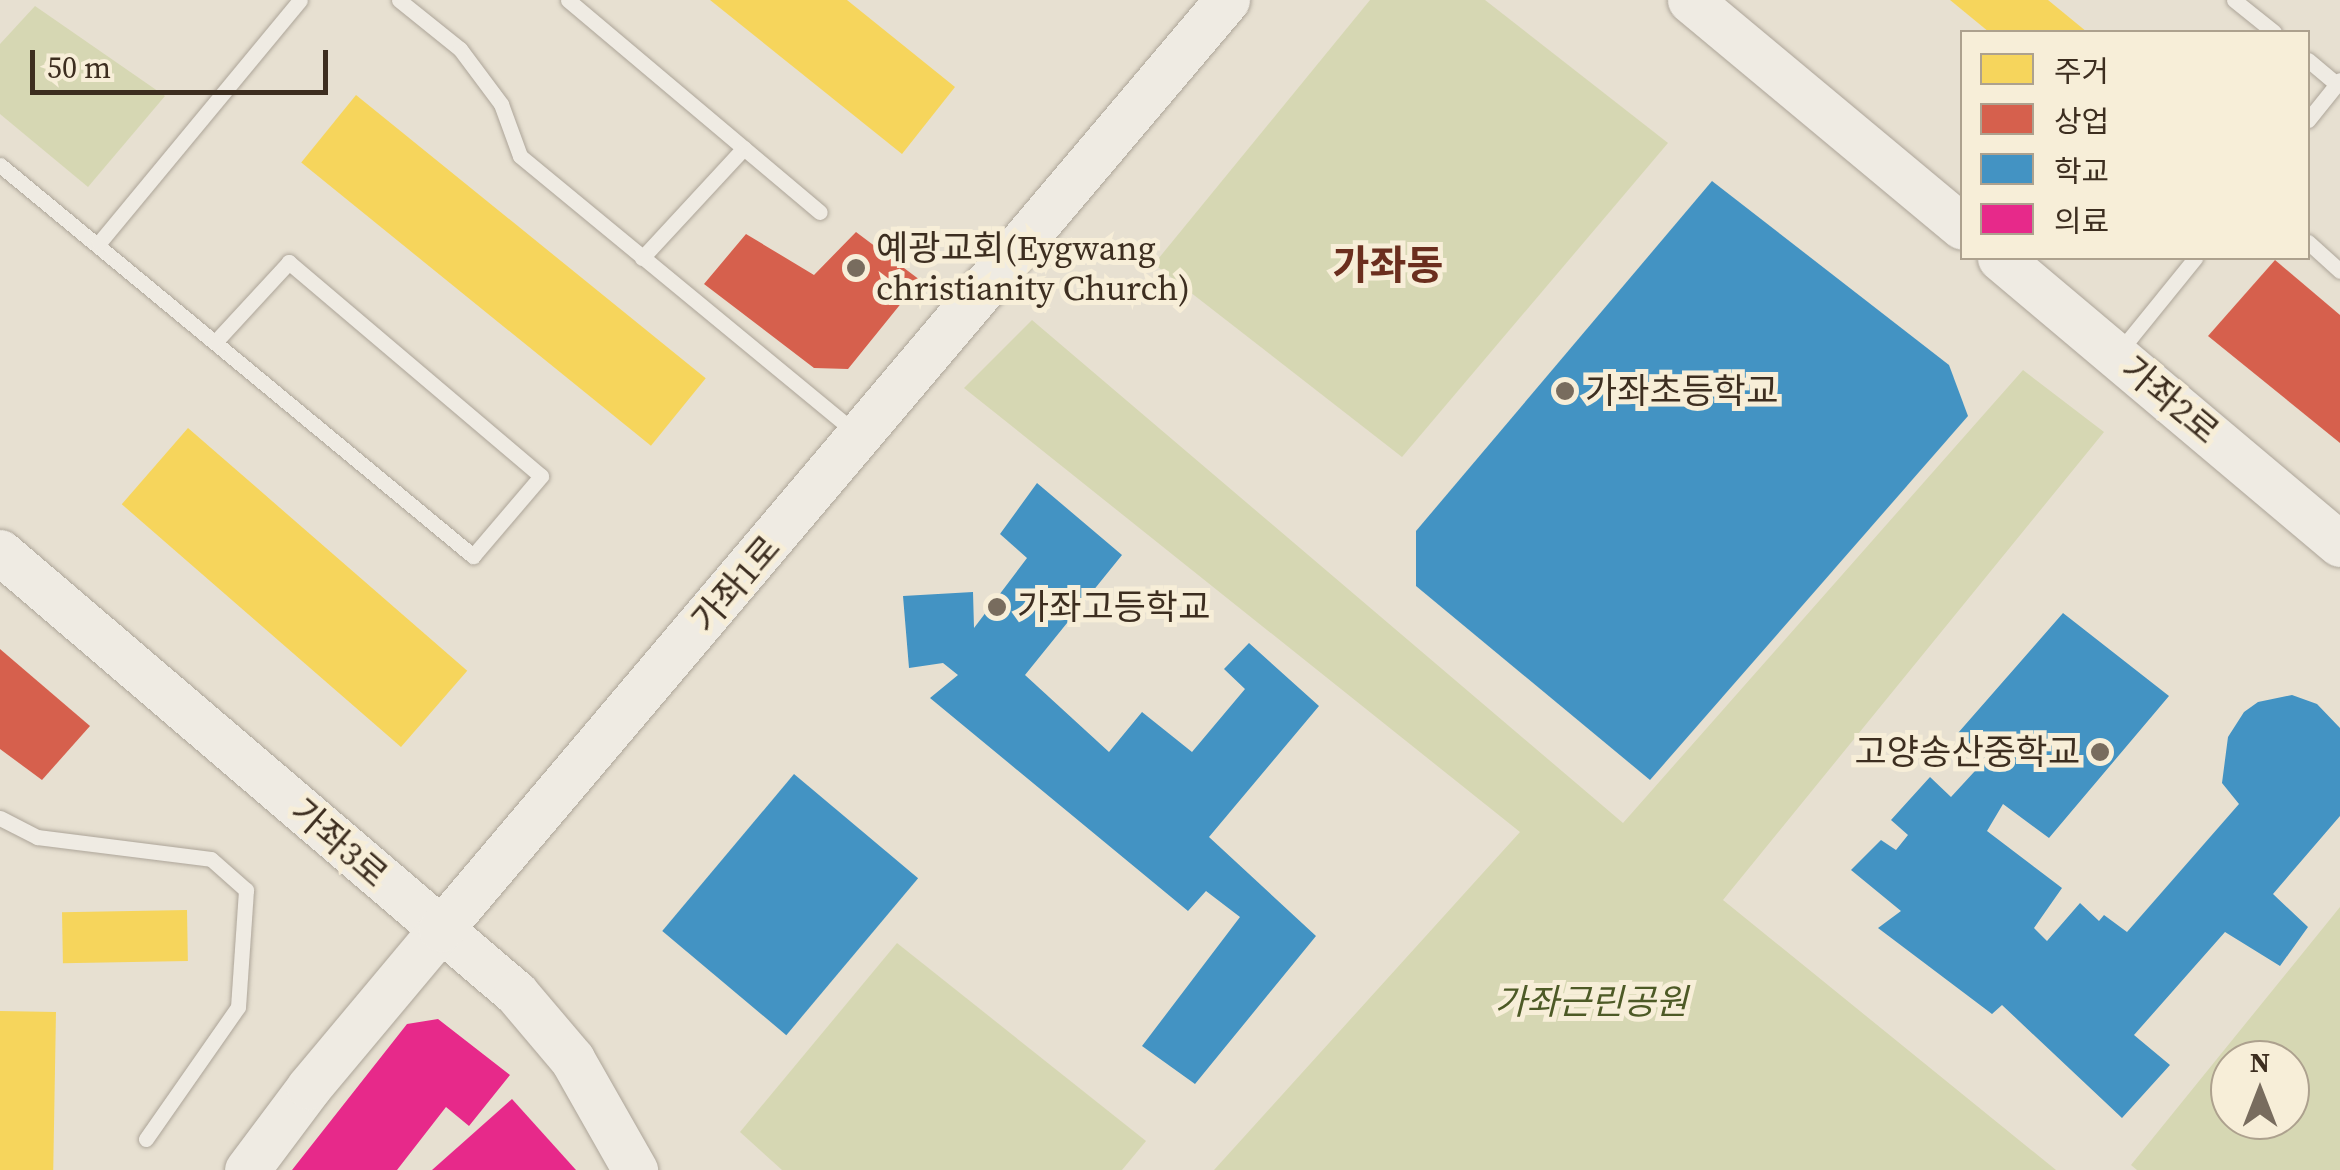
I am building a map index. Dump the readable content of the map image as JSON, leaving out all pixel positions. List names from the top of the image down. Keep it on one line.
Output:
{"streets":{"street":["가좌2로","가좌1로","가좌3로"]},"crossings":[["가좌1로","가좌3로"]],"districts":["가좌동"],"parks":["가좌근린공원"],"places":["예광교회(Eygwang christianity Church)","가좌초등학교","가좌고등학교","고양송산중학교"],"legend":["주거","상업","학교","의료"],"scale_bar":"50 m","north":"top"}
